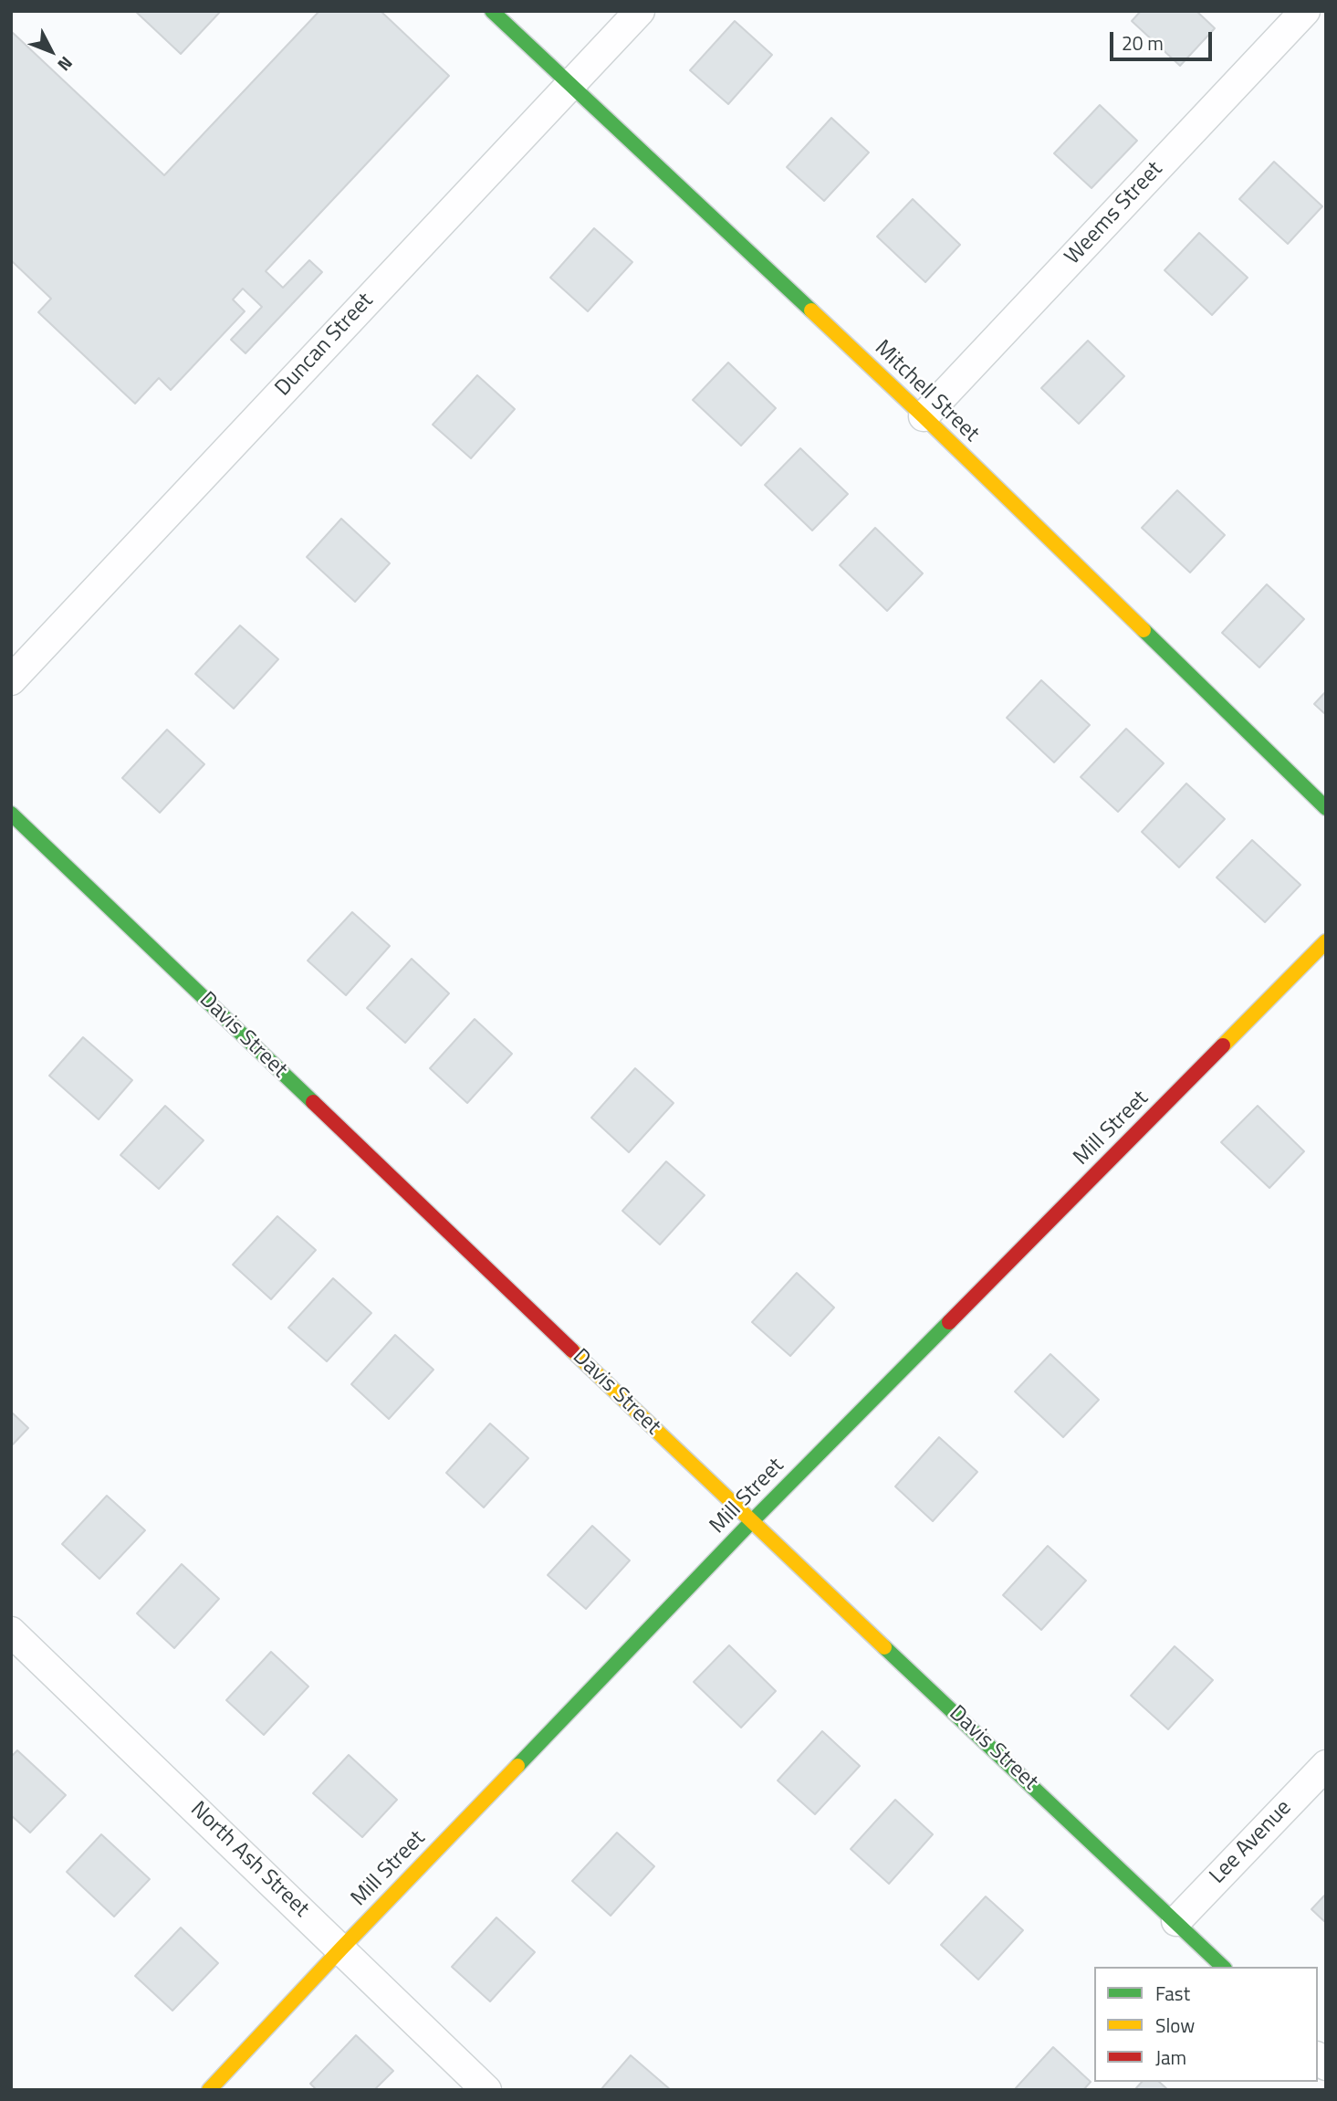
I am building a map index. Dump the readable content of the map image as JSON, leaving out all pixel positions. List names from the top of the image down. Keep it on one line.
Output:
{"streets":{"street":["Weems Street","Duncan Street","Mitchell Street","Davis Street","Mill Street","Lee Avenue","North Ash Street"]},"crossings":[["Weems Street","Mitchell Street"],["Duncan Street","Mitchell Street"],["Davis Street","Mill Street"],["Davis Street","Lee Avenue"],["Mill Street","North Ash Street"]],"legend":["Fast","Slow","Jam"],"scale_bar":"20 m","north":"bottom right"}
